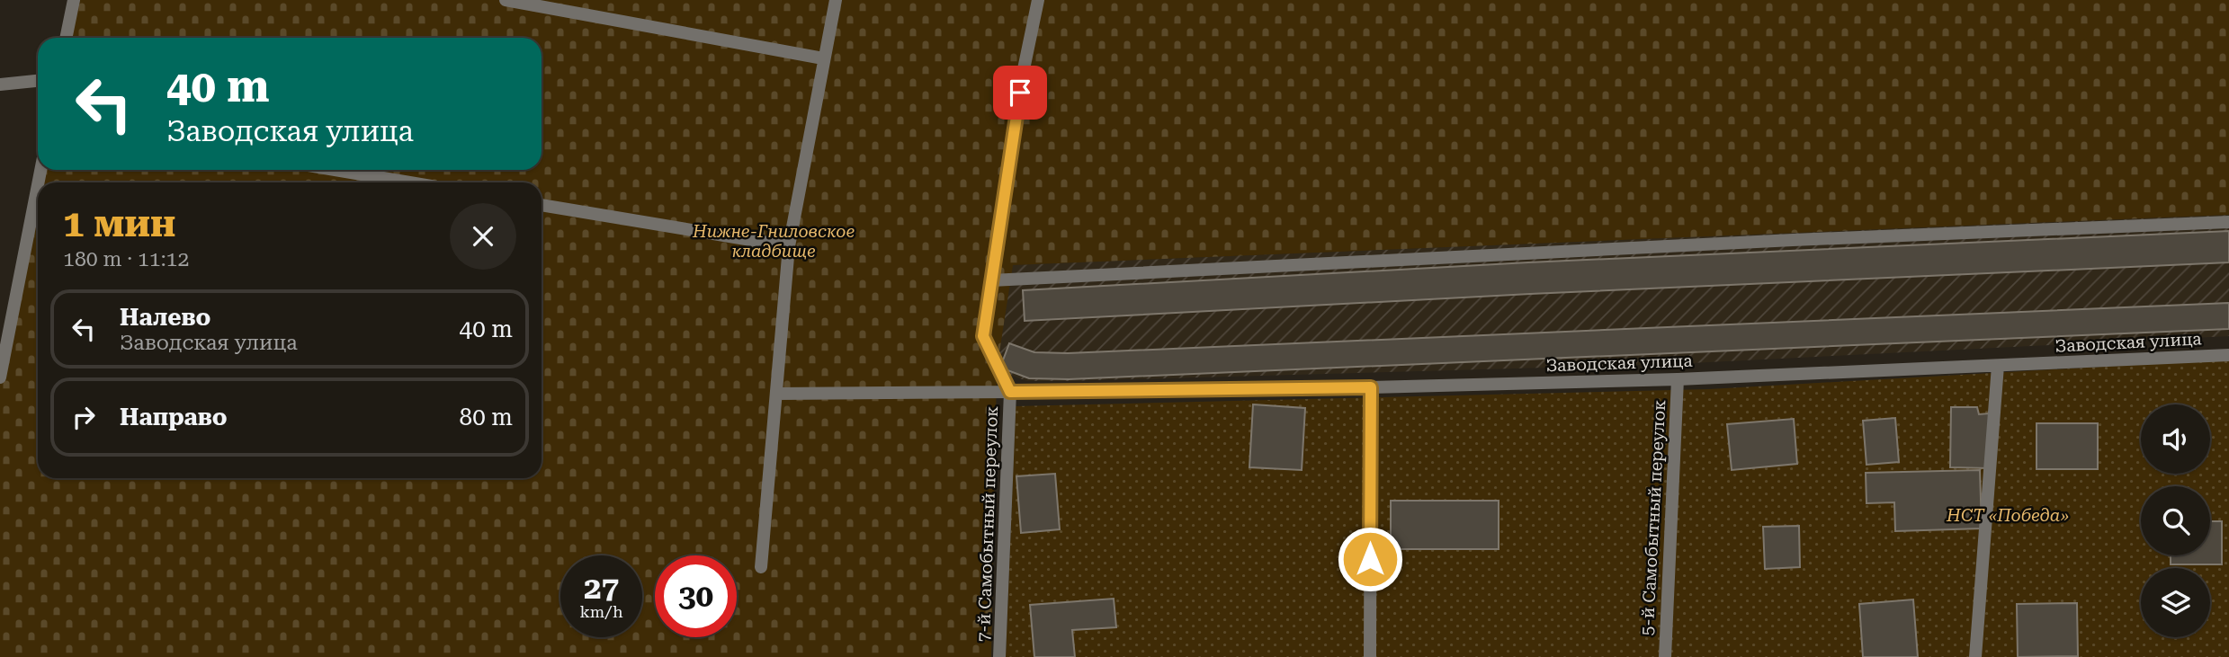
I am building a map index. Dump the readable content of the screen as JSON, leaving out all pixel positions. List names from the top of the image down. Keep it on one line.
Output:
{"streets":{"street":["Заводская улица","5-й Самобытный переулок","7-й Самобытный переулок"]},"crossings":[["Заводская улица","5-й Самобытный переулок"],["Заводская улица","7-й Самобытный переулок"]],"parks":["Нижне-Гниловское кладбище","НСТ «Победа»"],"page":{"turn":["40 m","Заводская улица"],"heading":["1 мин","180 m · 11:12"],"list":[{"name":"Налево","note":"Заводская улица","value":"40 m"},{"name":"Направо","value":"80 m"}],"speed":"27 km/h","limit":"30"}}
